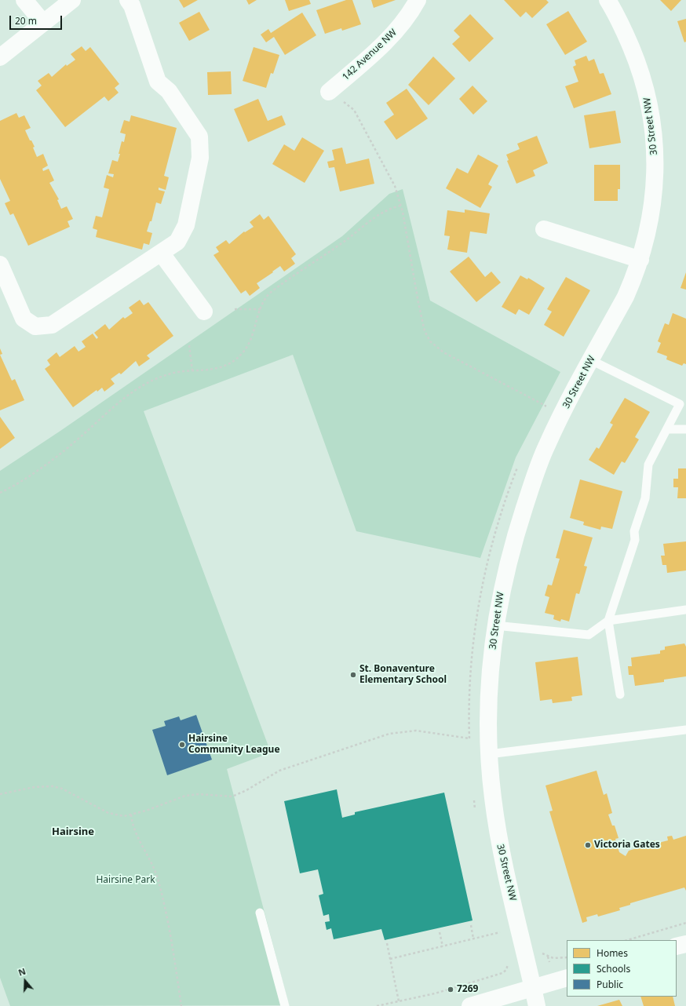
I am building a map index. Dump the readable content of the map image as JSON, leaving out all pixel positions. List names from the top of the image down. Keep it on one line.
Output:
{"streets":{"street":["142 Avenue NW","30 Street NW"]},"districts":["Hairsine"],"parks":["Hairsine Park"],"places":["St. Bonaventure Elementary School","Hairsine Community League","Victoria Gates","7269"],"legend":["Homes","Schools","Public"],"scale_bar":"20 m","north":"top"}
